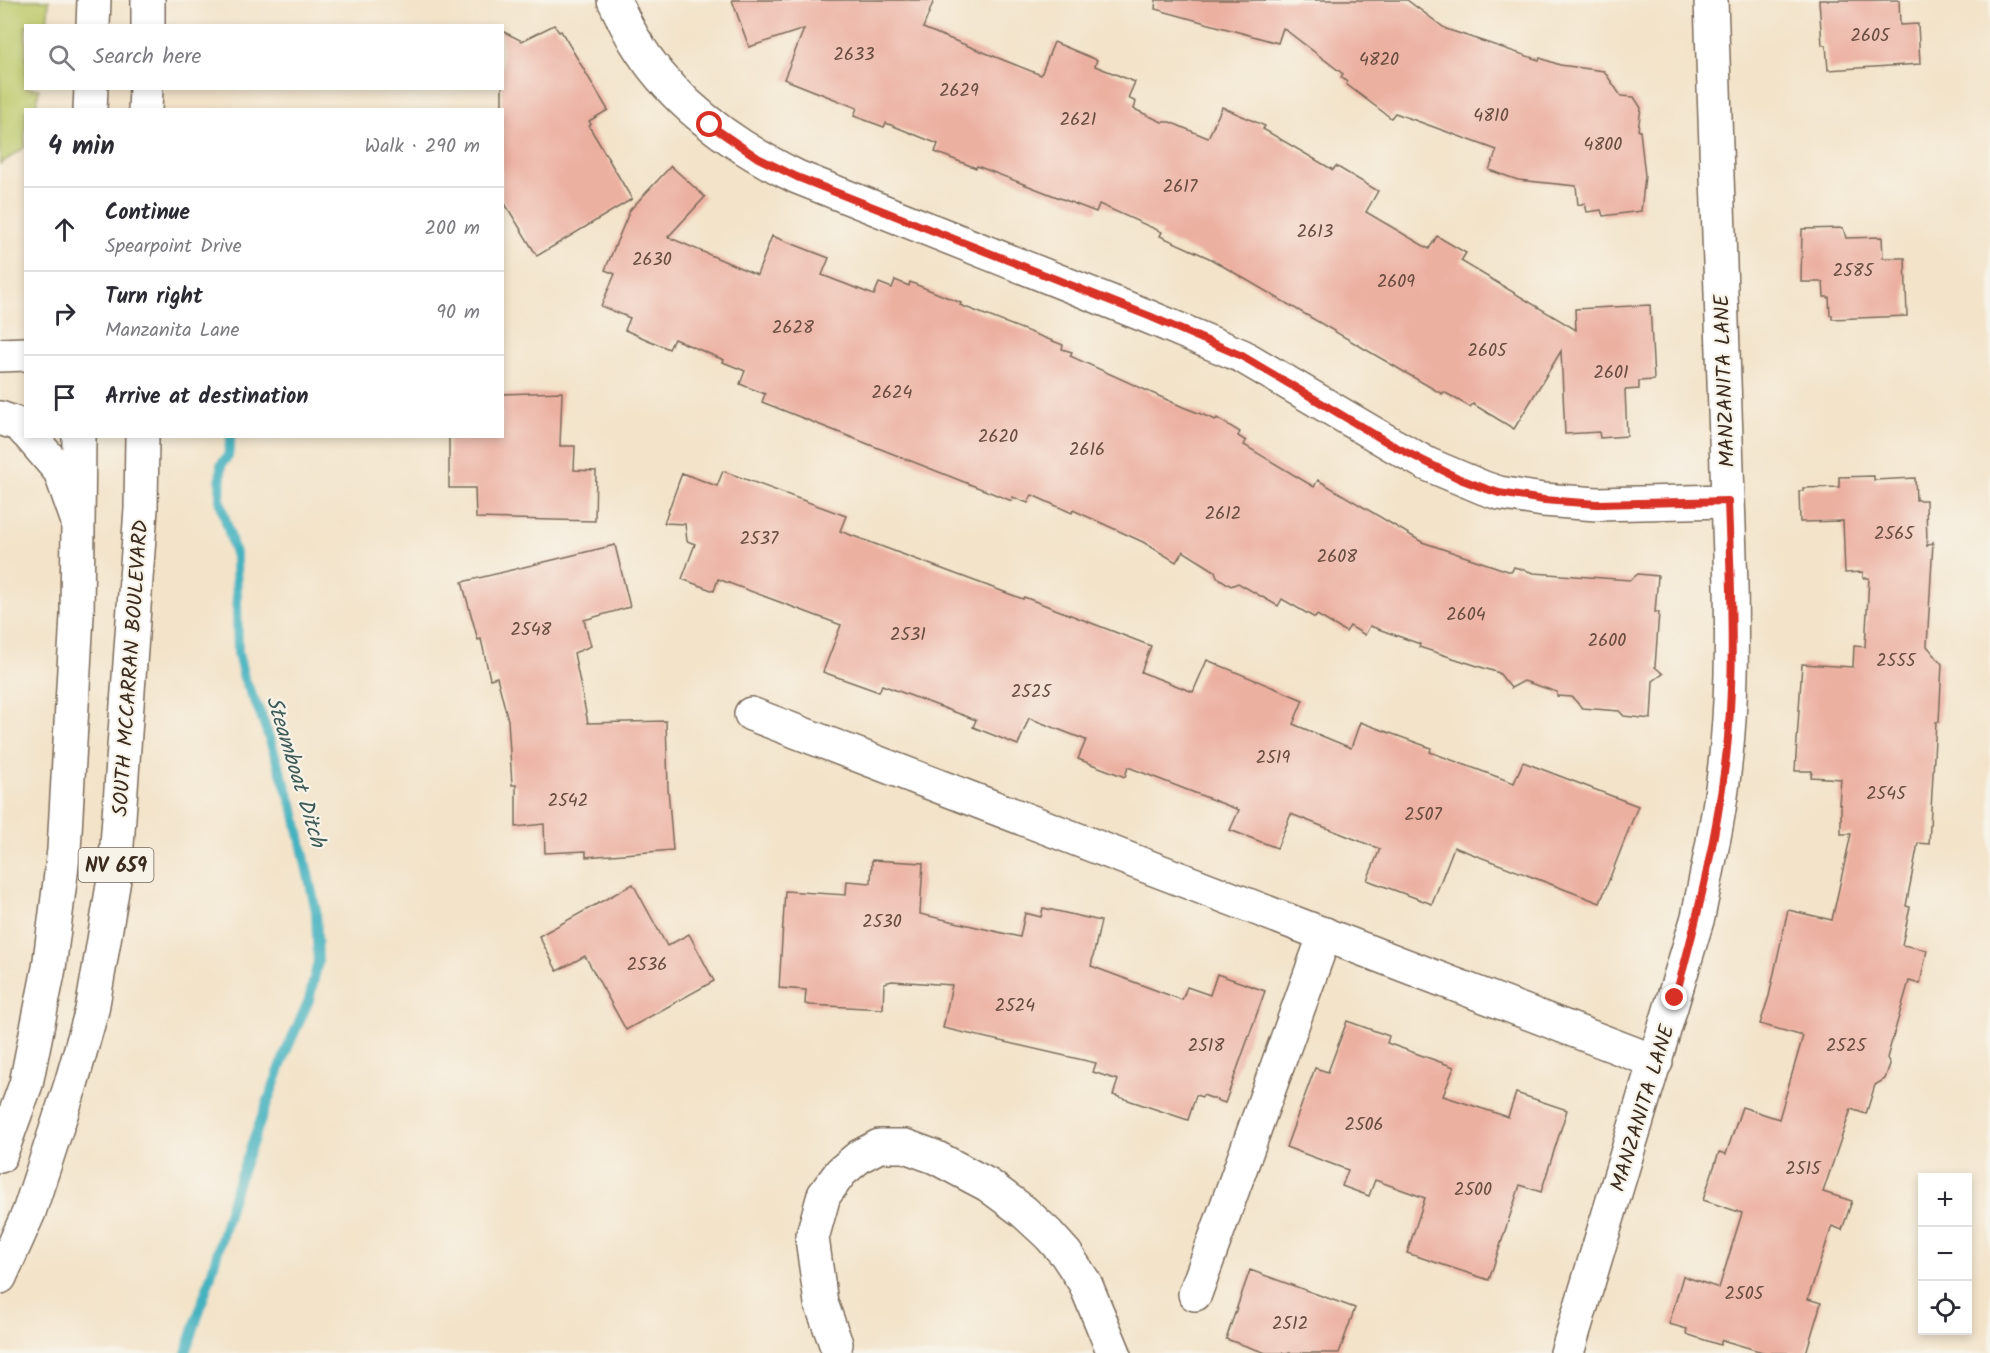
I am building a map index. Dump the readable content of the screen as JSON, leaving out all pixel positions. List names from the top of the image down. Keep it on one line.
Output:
{"streets":{"street":["MANZANITA LANE","SOUTH MCCARRAN BOULEVARD","NV 659"]},"water":["Steamboat Ditch"],"house_numbers":["2605","2633","4820","2629","4810","2621","4800","2617","2613","2630","2585","2609","2628","2605","2601","2624","2620","2616","2612","2565","2537","2608","2604","2548","2531","2600","2555","2525","2519","2545","2542","2507","2530","2536","2524","2518","2525","2506","2515","2500","2505","2512"],"page":{"search":"Search here","heading":["4 min","Walk · 290 m"],"list":[["Continue","Spearpoint Drive","200 m"],["Turn right","Manzanita Lane","90 m"],"Arrive at destination"],"map_buttons":["+","−"]}}
